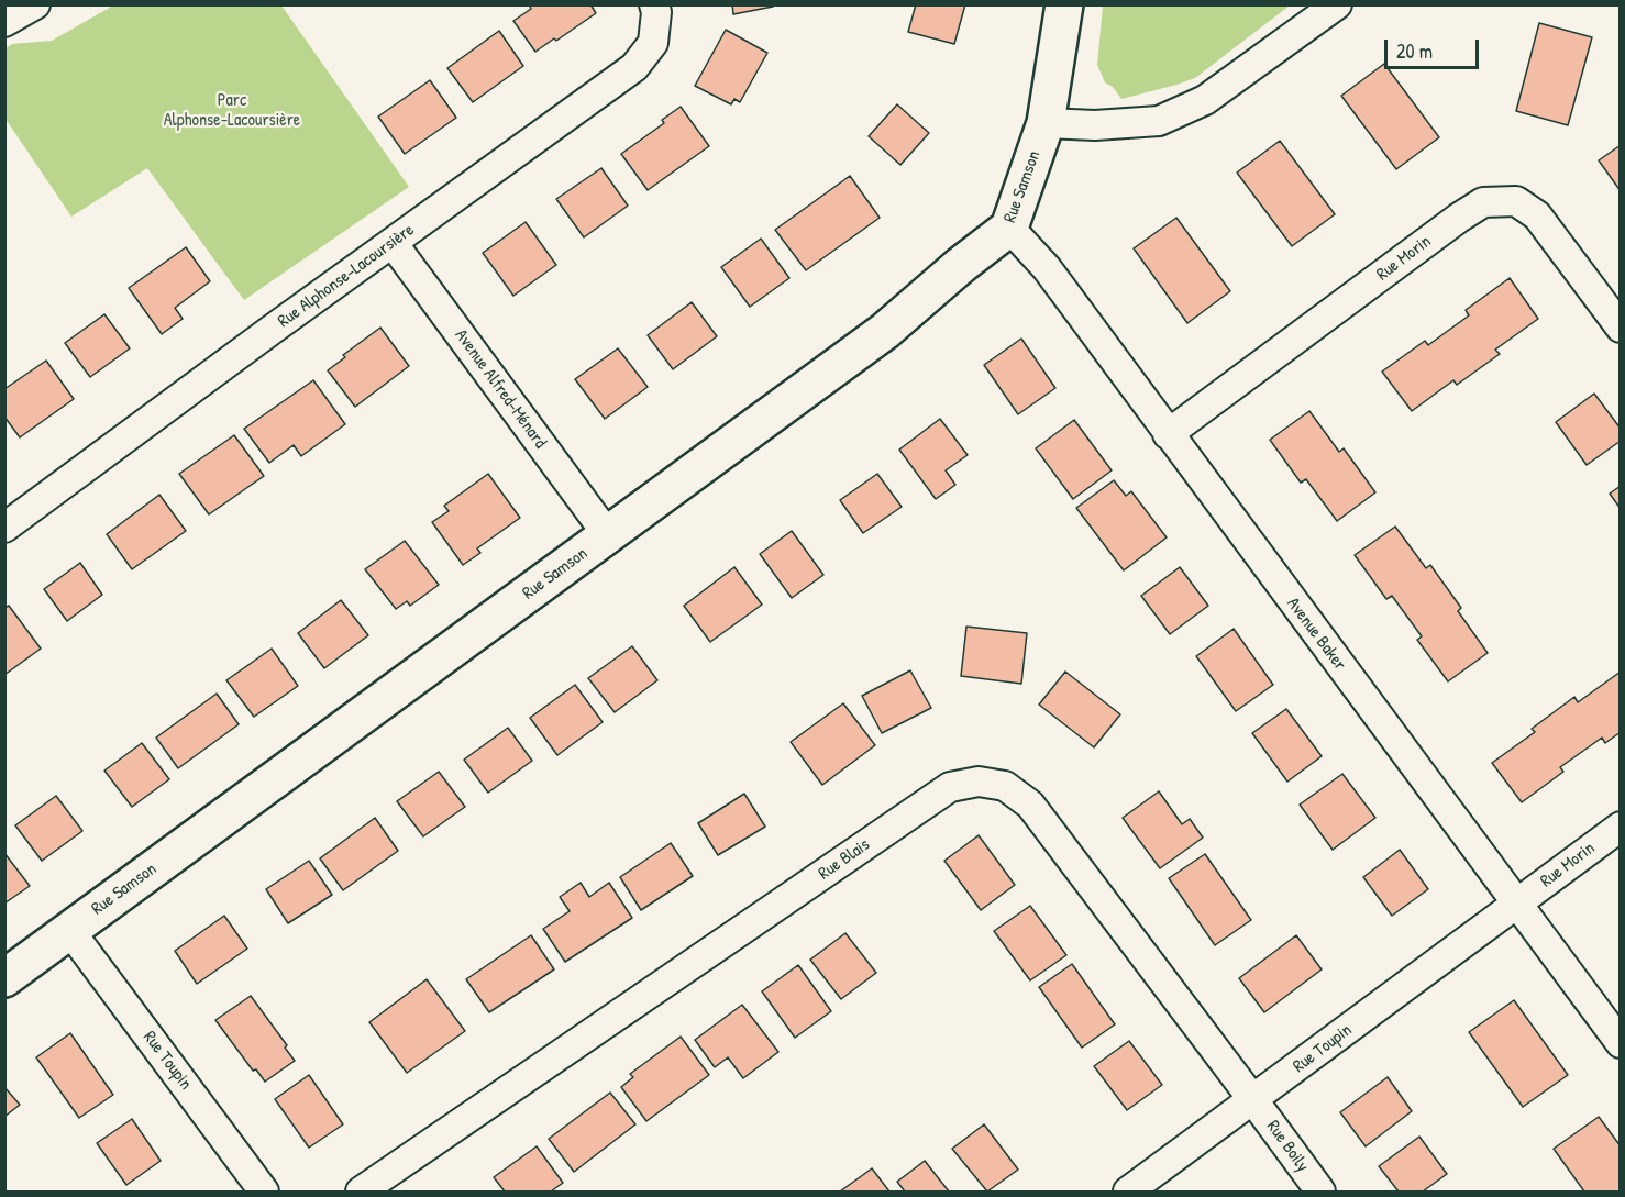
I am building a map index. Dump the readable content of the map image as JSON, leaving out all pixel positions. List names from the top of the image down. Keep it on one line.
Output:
{"streets":{"street":["Rue Samson","Rue Morin","Rue Alphonse-Lacoursière","Avenue Alfred-Ménard","Avenue Baker","Rue Blais","Rue Toupin","Rue Boily"]},"crossings":[["Rue Samson","Avenue Alfred-Ménard"],["Rue Samson","Avenue Baker"],["Rue Samson","Rue Toupin"],["Rue Morin","Avenue Baker"],["Rue Morin","Rue Toupin"],["Rue Alphonse-Lacoursière","Avenue Alfred-Ménard"],["Avenue Baker","Rue Toupin"],["Rue Blais","Rue Toupin"],["Rue Blais","Rue Boily"],["Rue Toupin","Rue Boily"]],"parks":["Parc Alphonse-Lacoursière"],"scale_bar":"20 m"}
